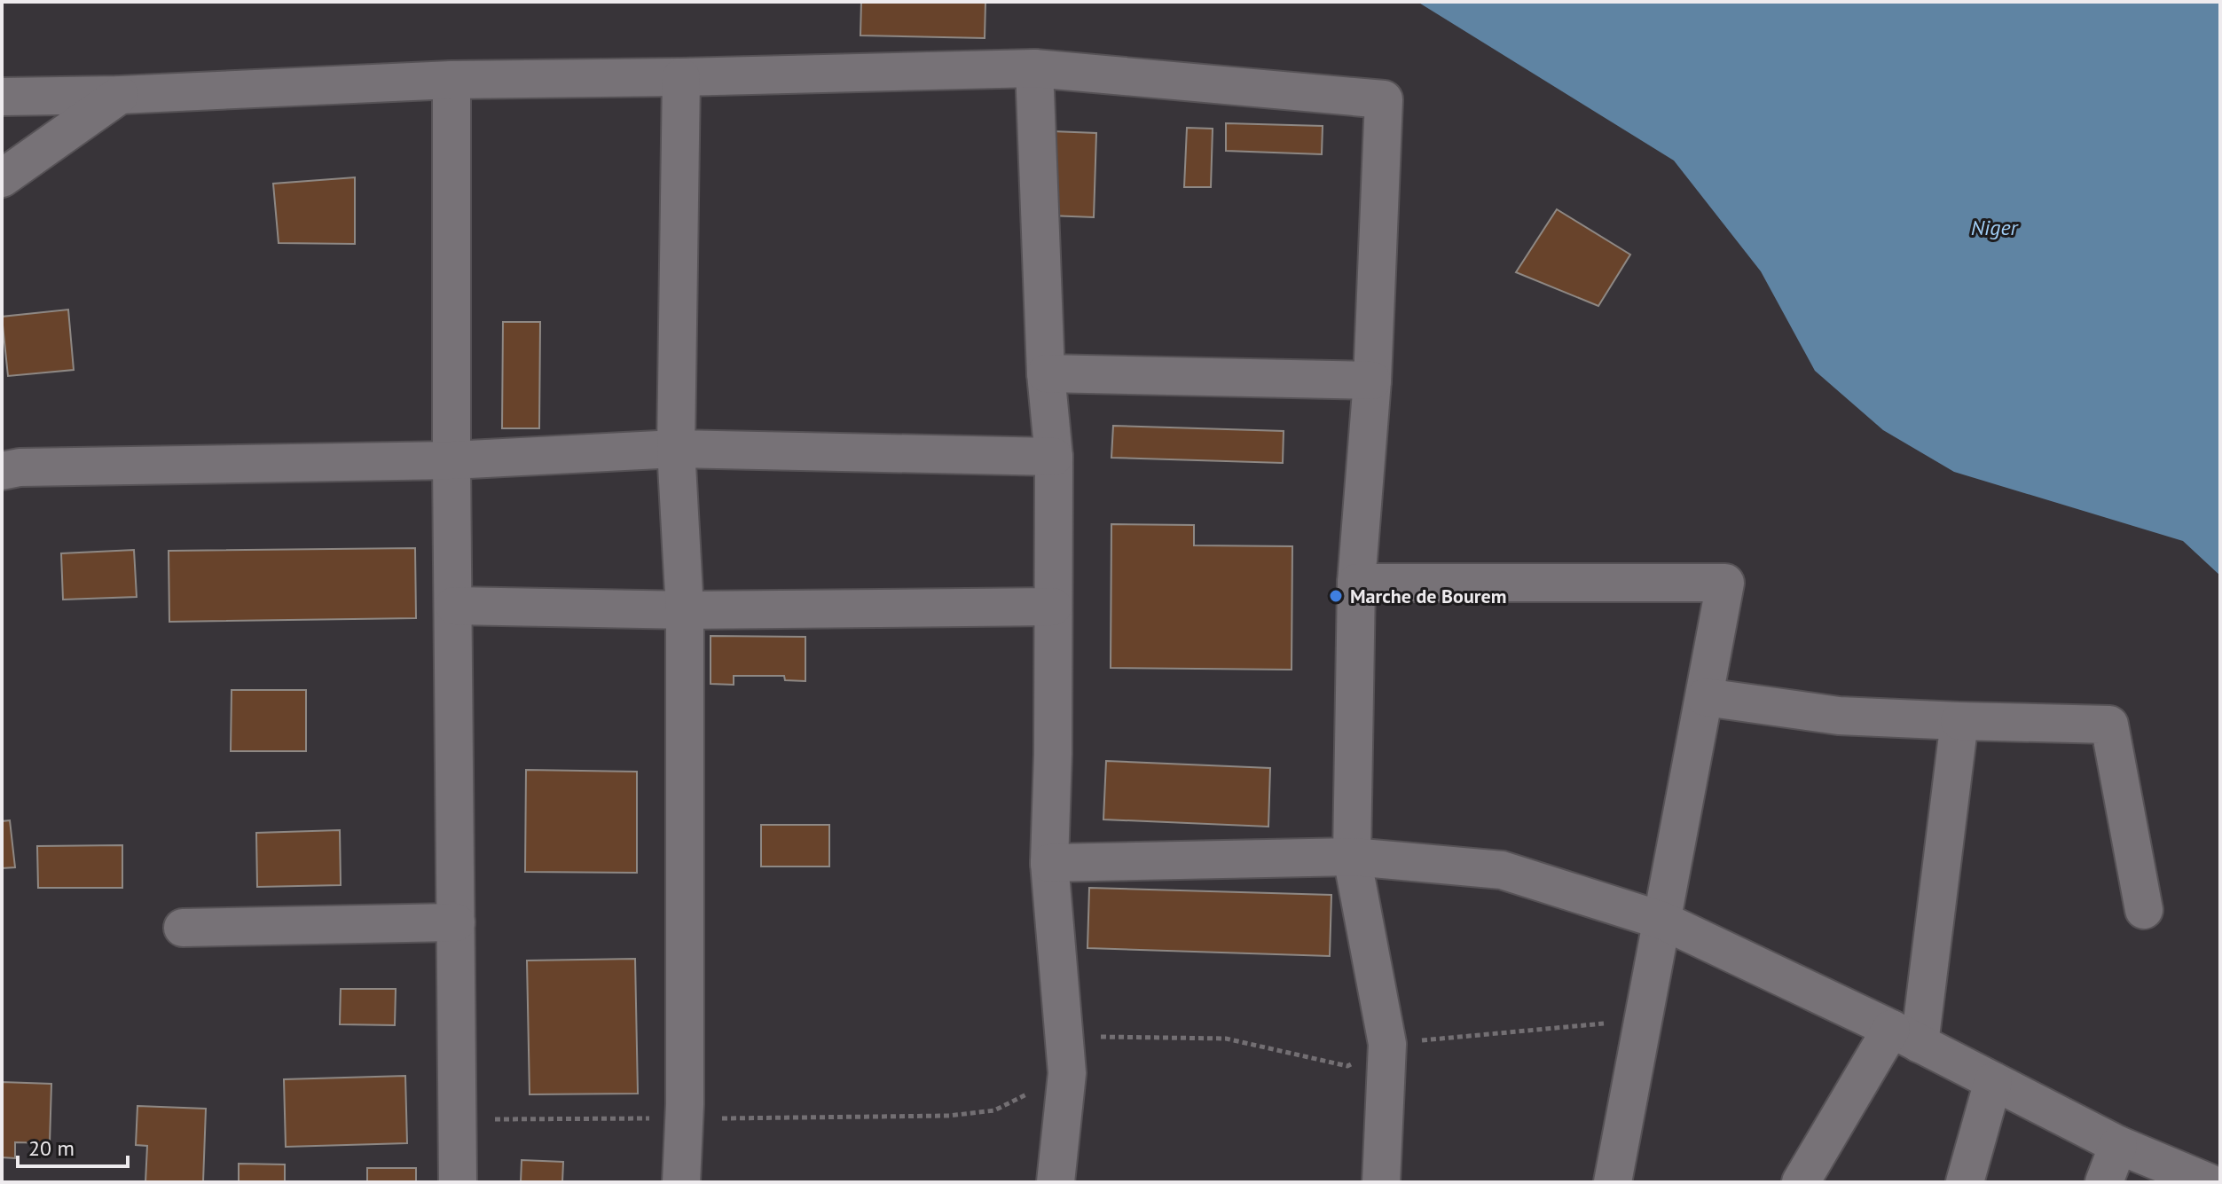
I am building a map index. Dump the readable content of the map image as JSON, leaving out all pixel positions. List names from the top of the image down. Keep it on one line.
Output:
{"water":["Niger"],"places":["Marche de Bourem"],"scale_bar":"20 m"}
